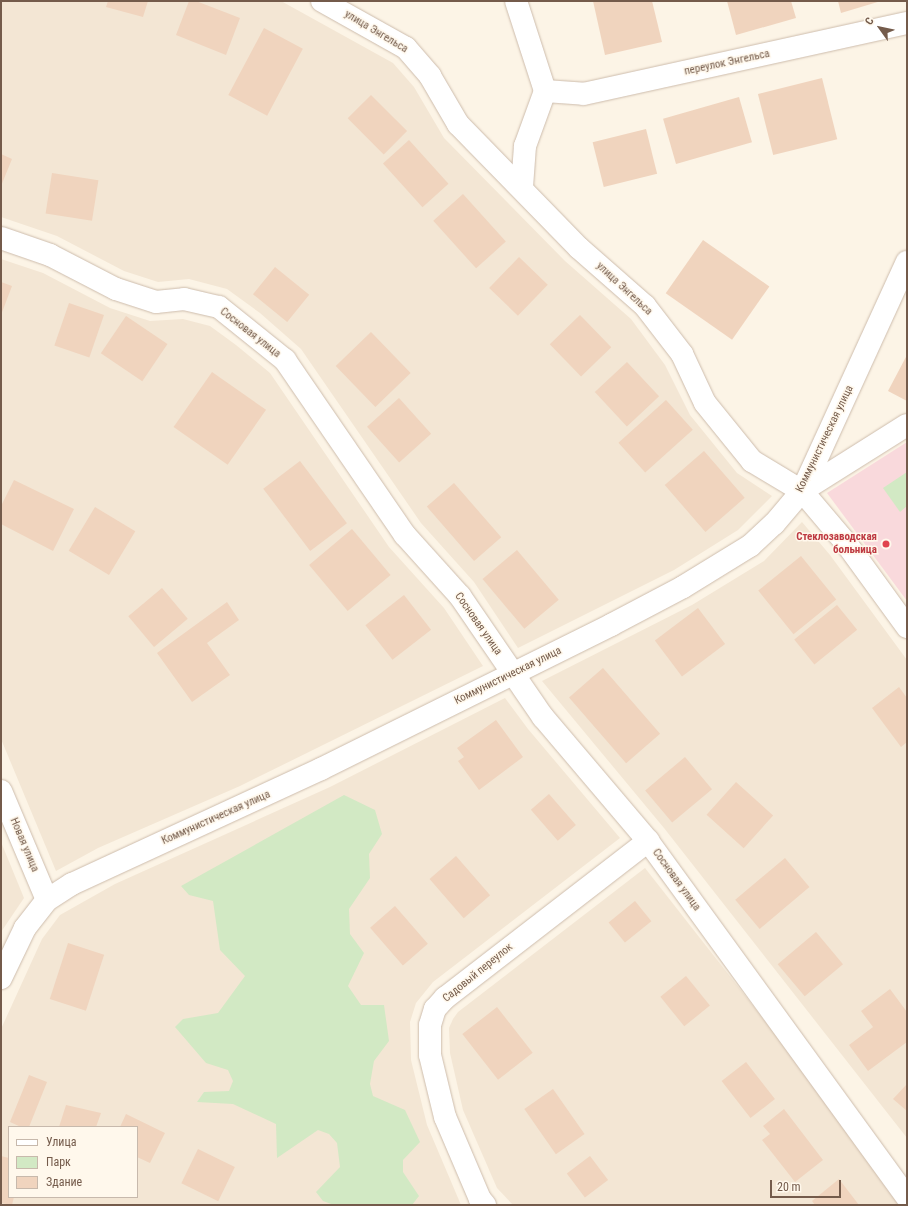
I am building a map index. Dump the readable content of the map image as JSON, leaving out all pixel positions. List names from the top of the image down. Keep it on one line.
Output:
{"streets":{"street":["улица Энгельса","переулок Энгельса","Сосновая улица","Коммунистическая улица","Новая улица","Садовый переулок"]},"crossings":[["улица Энгельса","Коммунистическая улица"],["Сосновая улица","Коммунистическая улица"],["Сосновая улица","Садовый переулок"],["Коммунистическая улица","Новая улица"]],"places":["Стеклозаводская больница"],"legend":["Улица","Парк","Здание"],"scale_bar":"20 m","north":"top left"}
